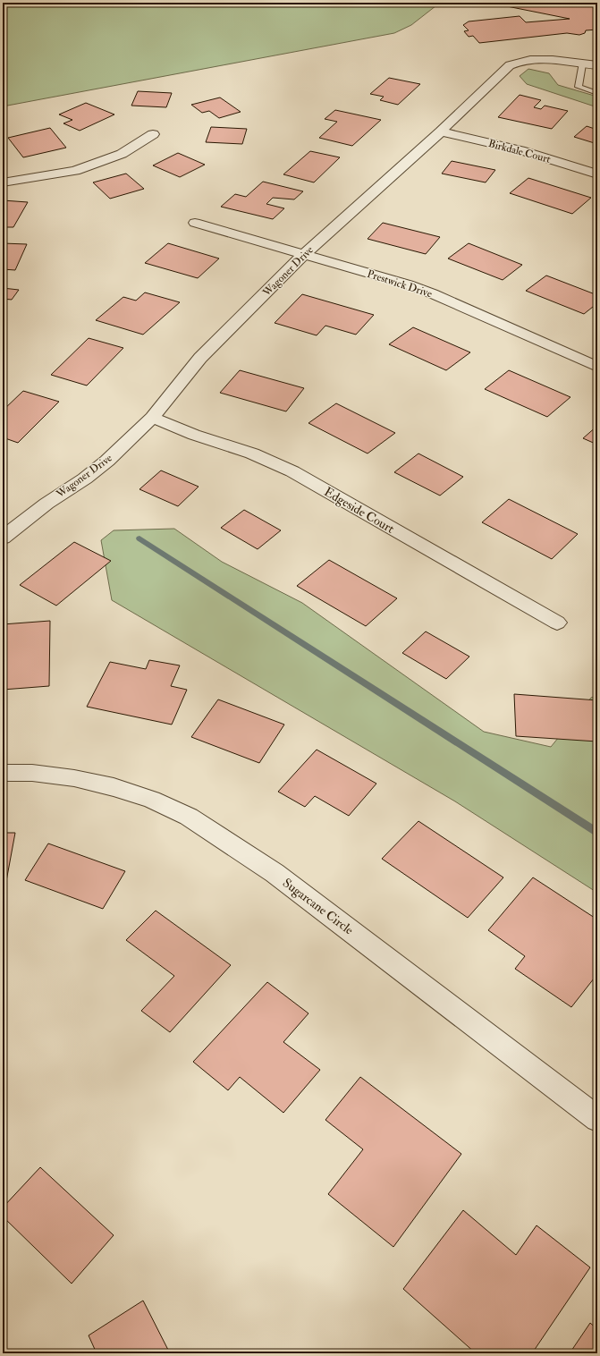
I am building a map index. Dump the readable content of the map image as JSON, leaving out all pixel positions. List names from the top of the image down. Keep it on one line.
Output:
{"streets":{"street":["Birkdale Court","Wagoner Drive","Prestwick Drive","Edgeside Court","Sugarcane Circle"]},"crossings":[["Birkdale Court","Wagoner Drive"],["Wagoner Drive","Prestwick Drive"],["Wagoner Drive","Edgeside Court"]]}
